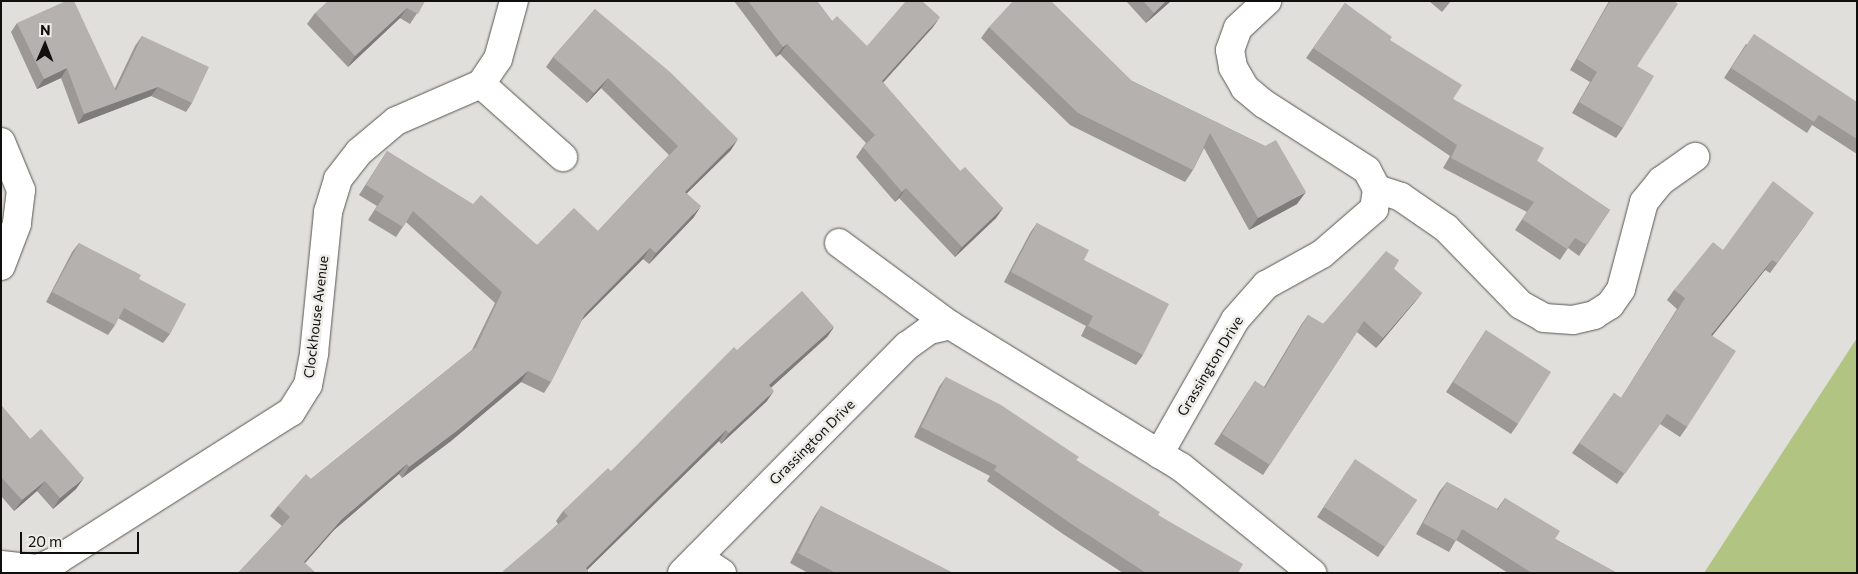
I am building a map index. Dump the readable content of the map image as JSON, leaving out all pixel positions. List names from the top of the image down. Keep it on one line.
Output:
{"streets":{"street":["Clockhouse Avenue","Grassington Drive"]},"scale_bar":"20 m","north":"top"}
